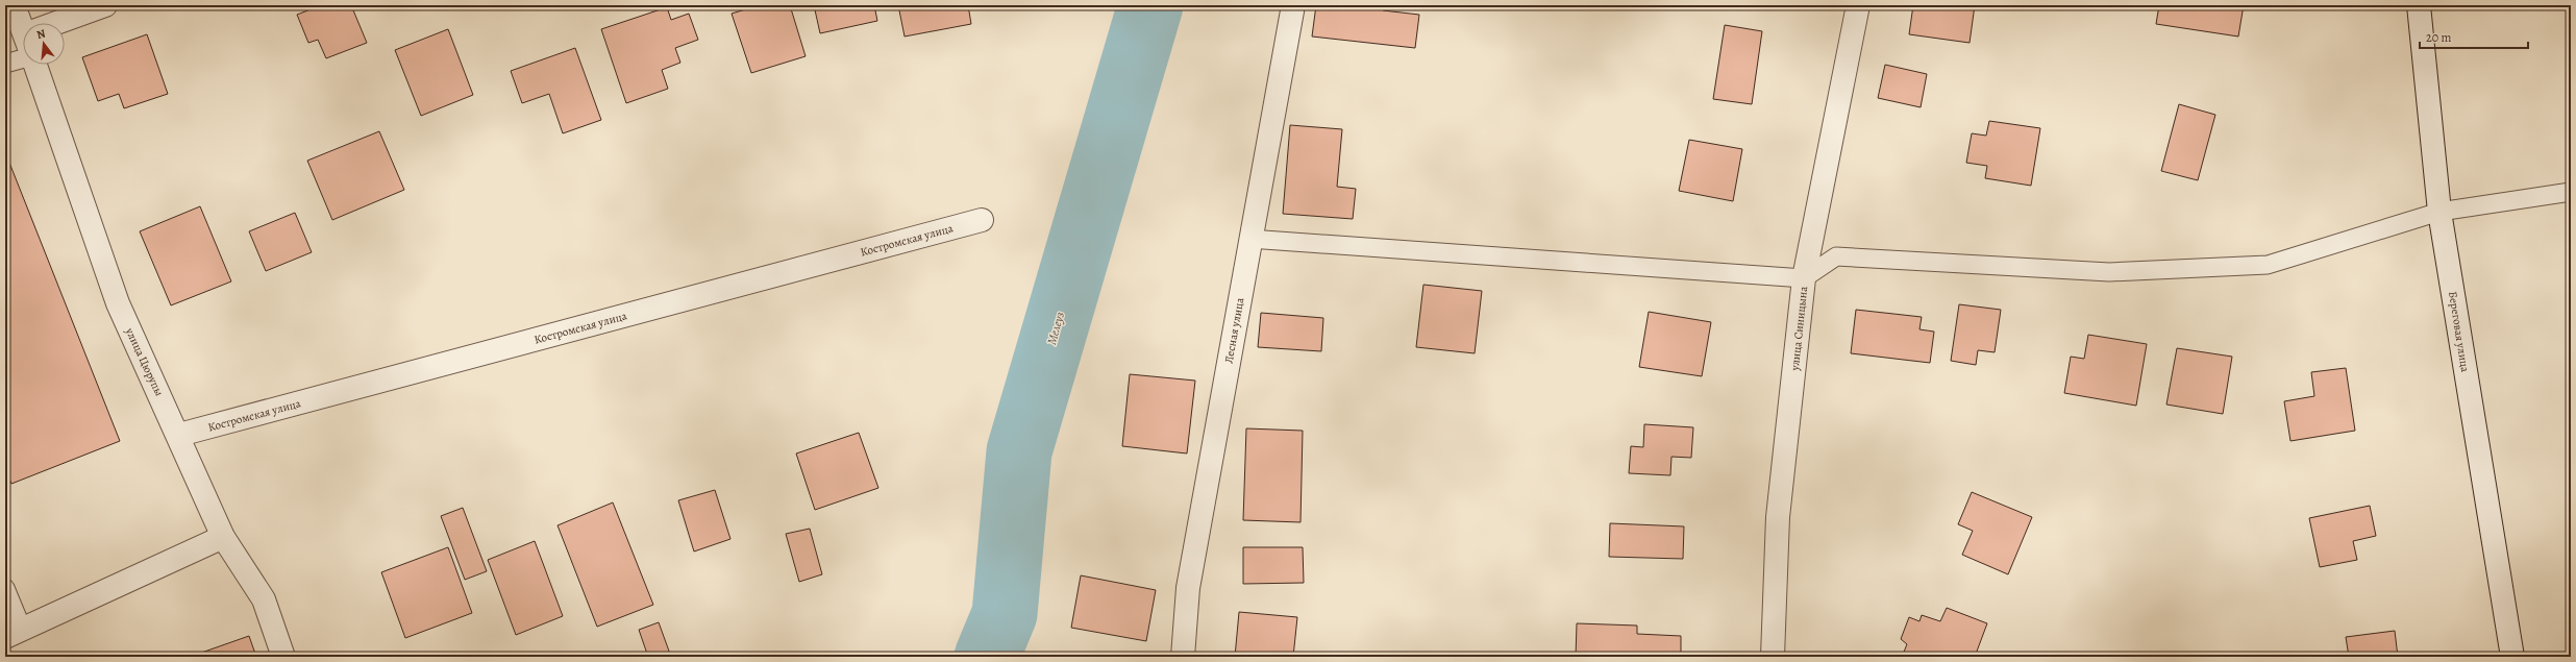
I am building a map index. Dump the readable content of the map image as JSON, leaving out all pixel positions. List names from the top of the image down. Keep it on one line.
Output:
{"streets":{"street":["Костромская улица","улица Синицына","Лесная улица","Береговая улица","улица Цюрупы"]},"crossings":[["Костромская улица","улица Цюрупы"]],"water":["Мелеуз"],"scale_bar":"20 m","north":"top"}
